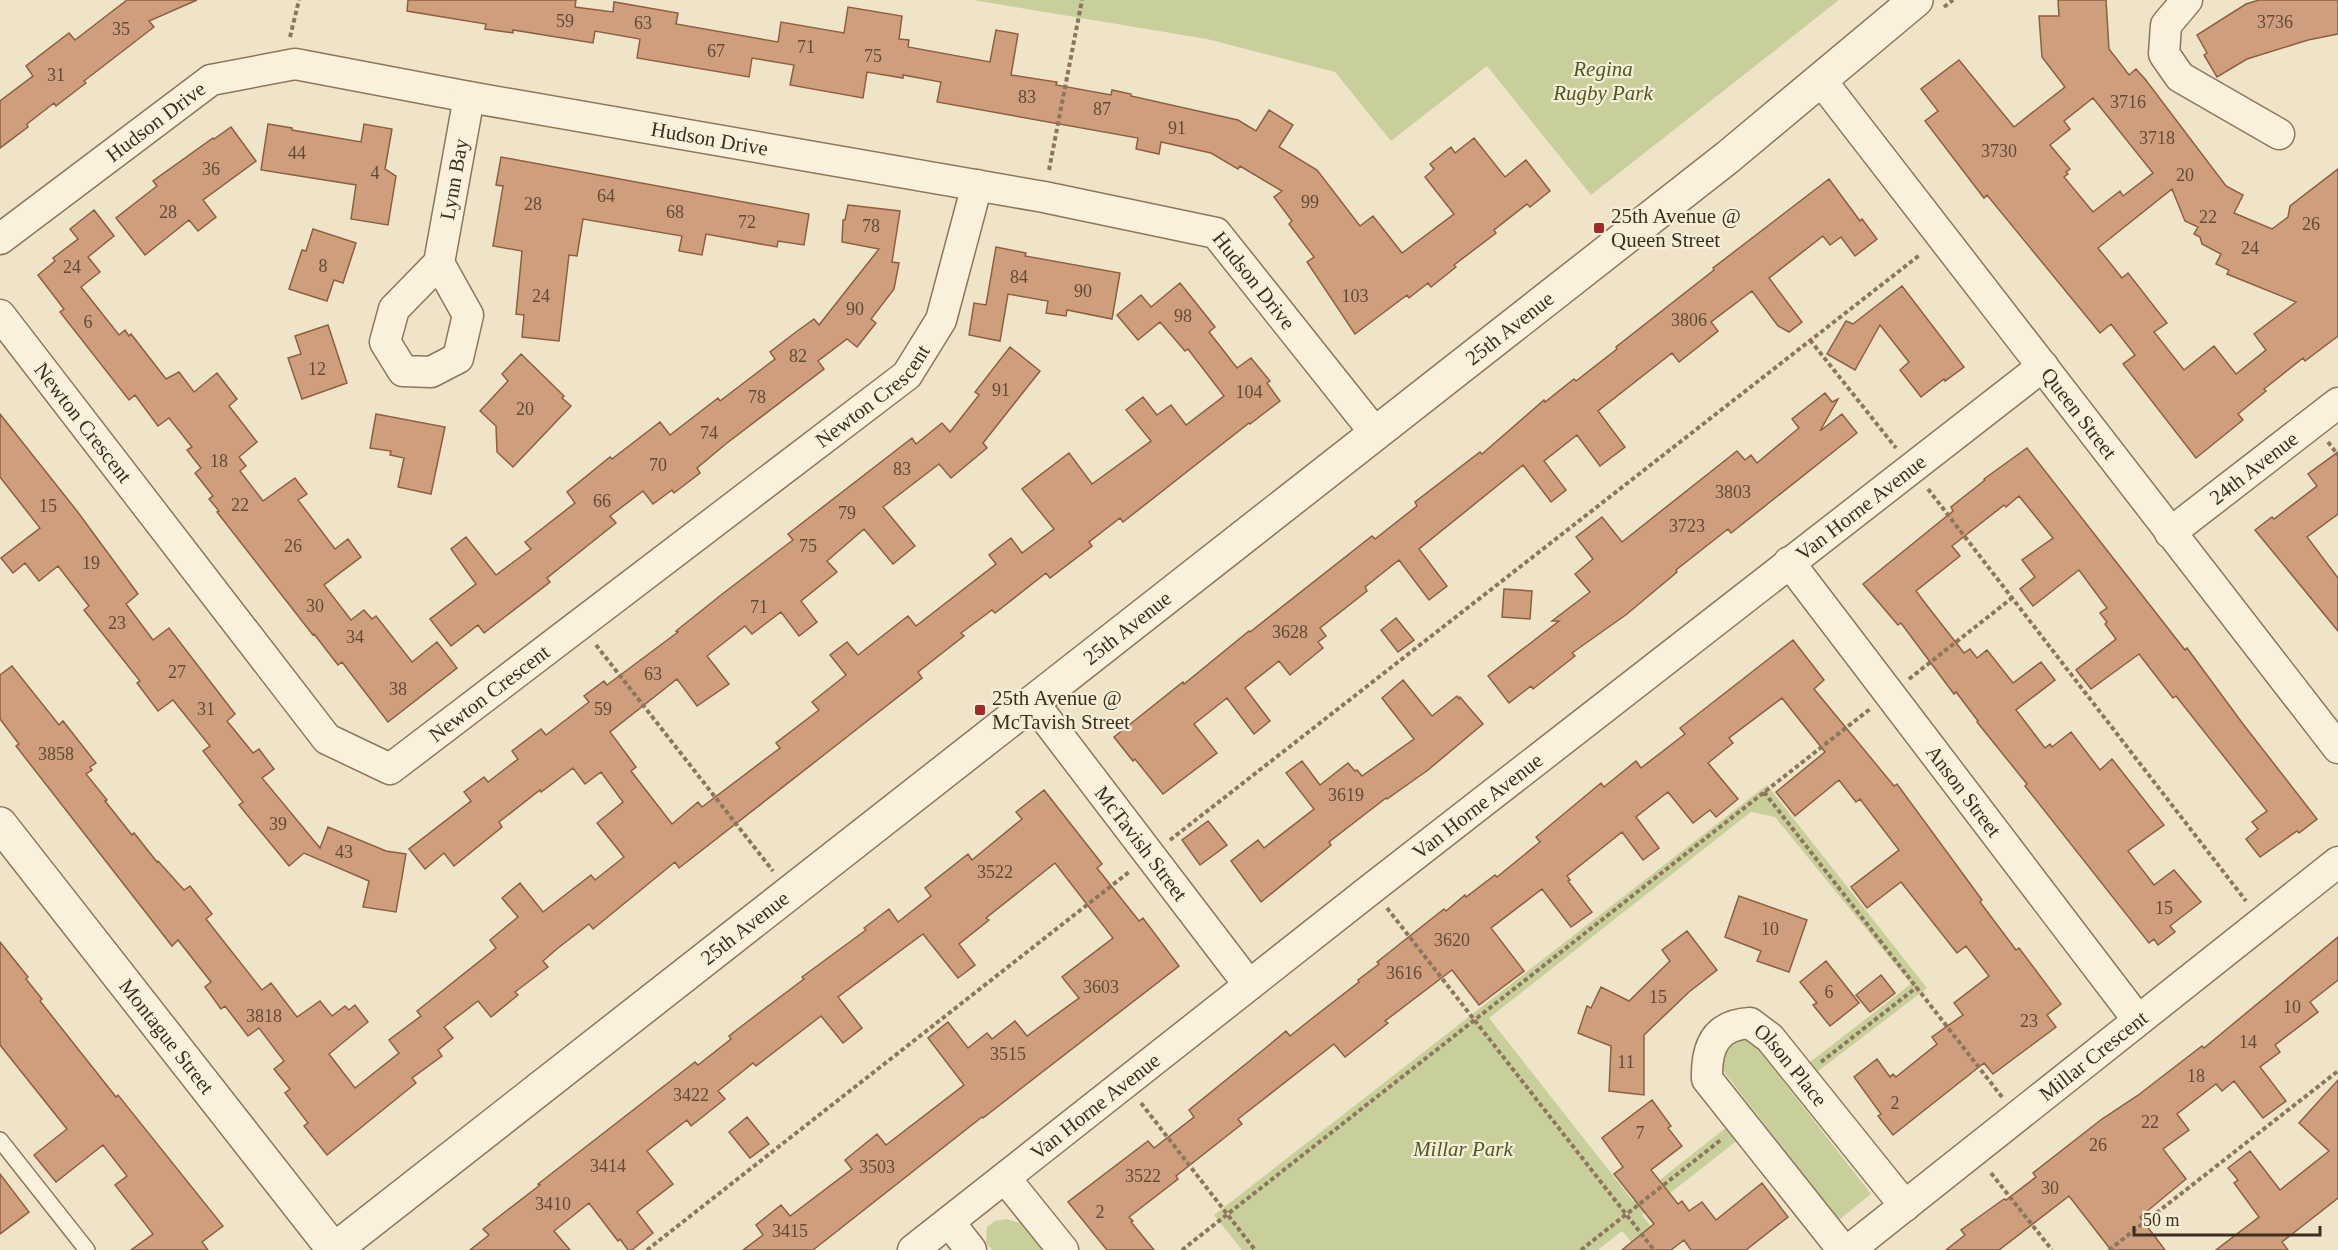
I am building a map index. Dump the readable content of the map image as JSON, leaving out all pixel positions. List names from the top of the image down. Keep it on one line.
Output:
{"streets":{"street":["Hudson Drive","Lynn Bay","25th Avenue","Newton Crescent","Queen Street","24th Avenue","Van Horne Avenue","Anson Street","McTavish Street","Montague Street","Millar Crescent","Olson Place"]},"crossings":[["Hudson Drive","Lynn Bay"],["Hudson Drive","25th Avenue"],["Hudson Drive","Newton Crescent"],["25th Avenue","Queen Street"],["25th Avenue","McTavish Street"],["25th Avenue","Montague Street"],["Queen Street","24th Avenue"],["Queen Street","Van Horne Avenue"],["Van Horne Avenue","Anson Street"],["Van Horne Avenue","McTavish Street"],["Anson Street","Millar Crescent"],["Millar Crescent","Olson Place"]],"parks":["Regina Rugby Park","Millar Park"],"places":{"transit":["25th Avenue @ Queen Street","25th Avenue @ McTavish Street"]},"house_numbers":["59","3736","63","35","71","67","75","31","83","3716","87","91","3718","3730","44","36","4","20","64","99","28","28","68","22","72","26","78","24","8","24","84","90","24","103","90","98","3806","6","82","12","91","104","78","20","74","18","70","83","3803","66","22","15","79","3723","26","75","19","30","71","23","3628","34","27","63","38","31","59","3858","3619","39","43","3522","15","10","3620","3616","3603","6","15","10","3818","23","14","3515","11","18","3422","2","22","7","26","3414","3503","3522","30","3410","2","3415"],"scale_bar":"50 m"}
